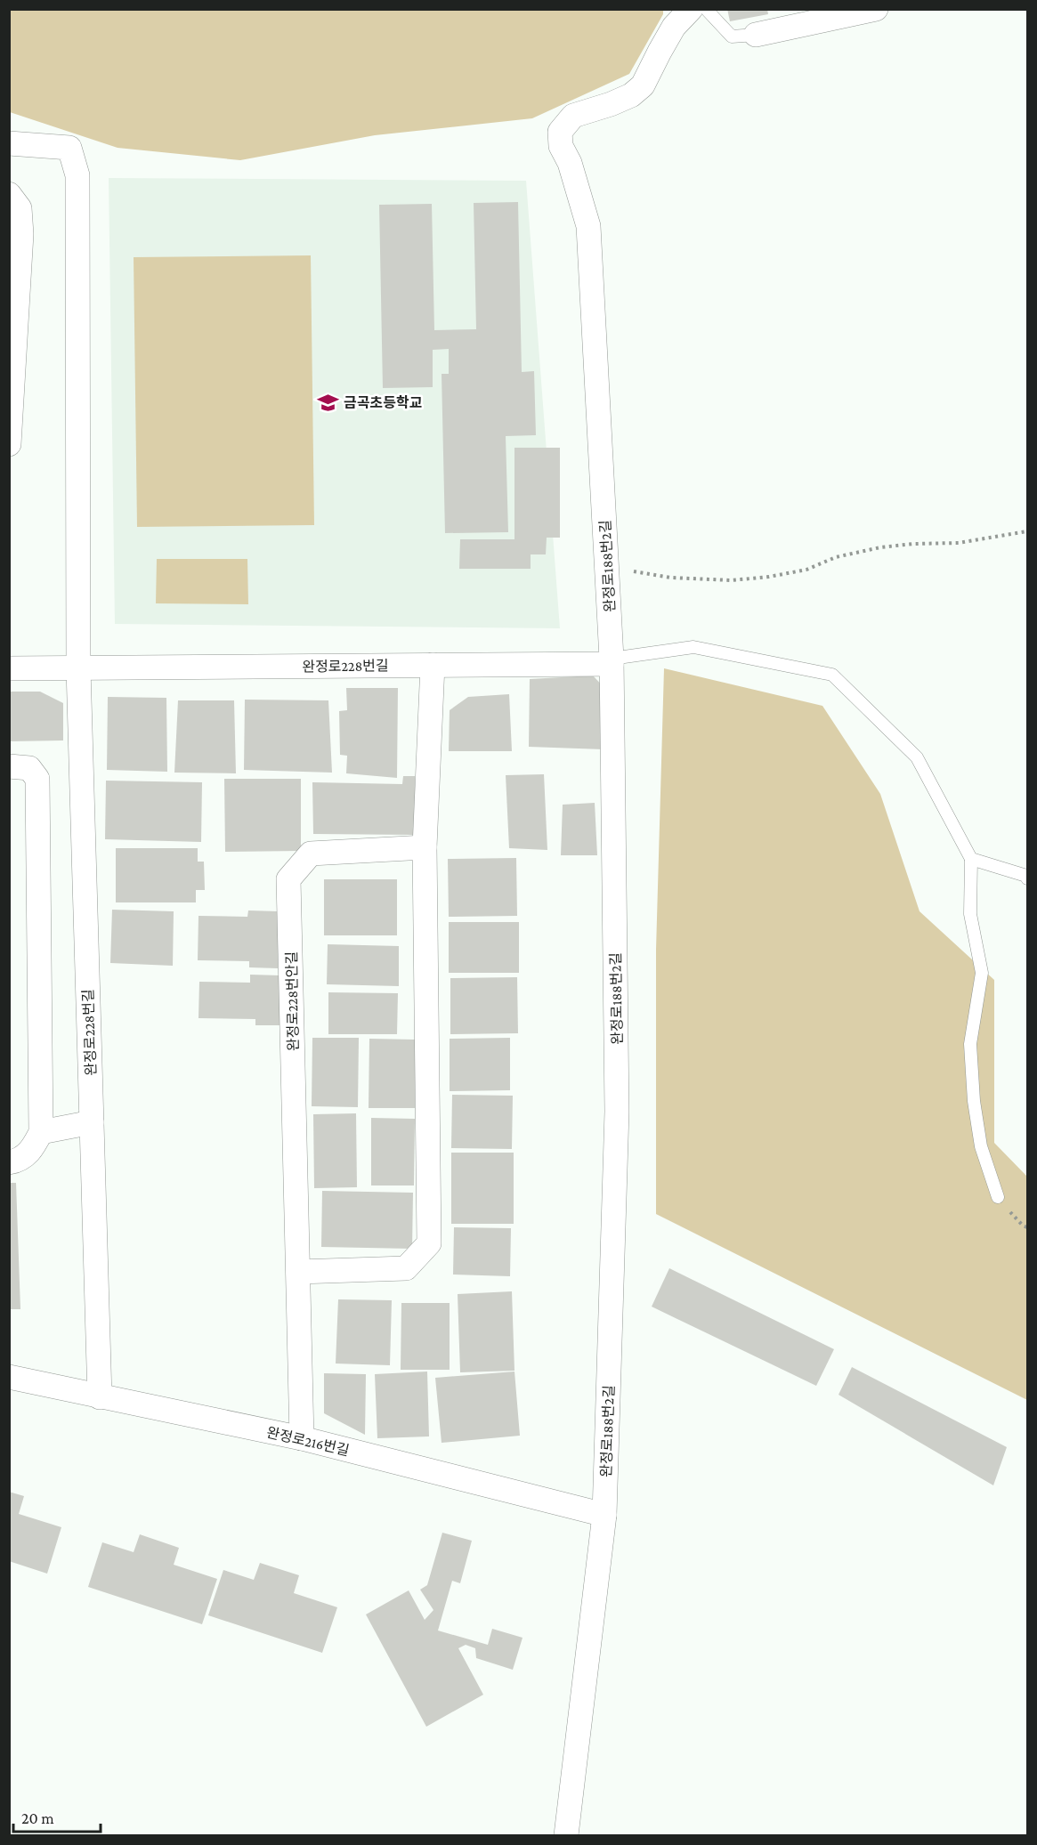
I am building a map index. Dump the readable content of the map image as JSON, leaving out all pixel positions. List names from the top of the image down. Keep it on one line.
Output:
{"streets":{"street":["완정로188번2길","완정로228번길","완정로228번안길","완정로216번길"]},"crossings":[["완정로188번2길","완정로228번길"],["완정로188번2길","완정로216번길"],["완정로228번길","완정로216번길"],["완정로228번안길","완정로216번길"]],"places":{"school or university":["금곡초등학교"]},"scale_bar":"20 m"}
